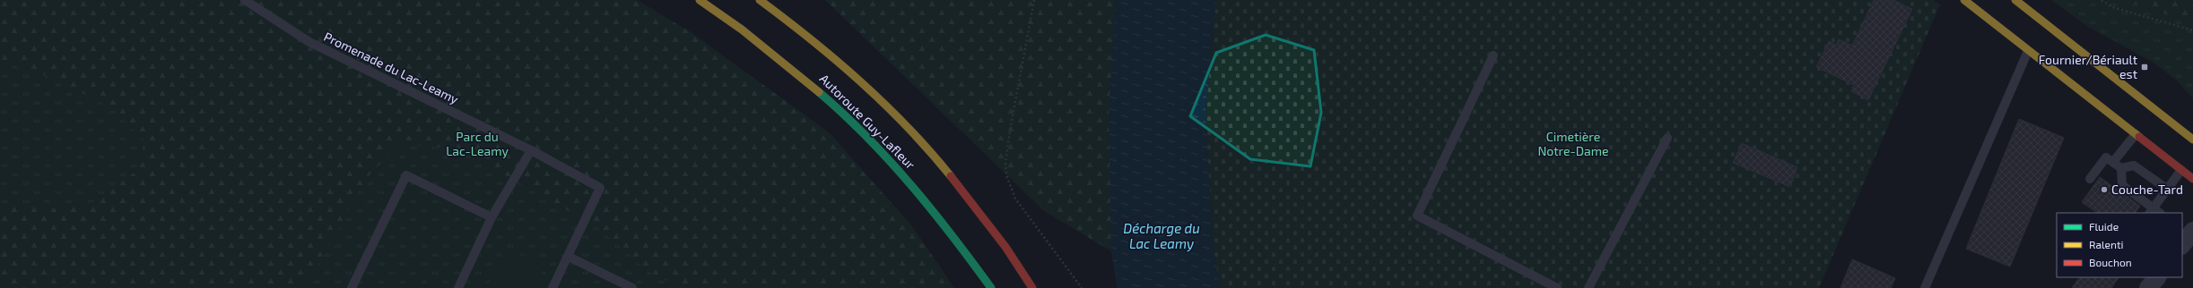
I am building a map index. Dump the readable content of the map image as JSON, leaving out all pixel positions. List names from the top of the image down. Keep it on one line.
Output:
{"streets":{"main road":["Autoroute Guy-Lafleur"],"lane":["Promenade du Lac-Leamy"]},"water":["Décharge du Lac Leamy"],"parks":["Parc du Lac-Leamy","Cimetière Notre-Dame"],"places":{"transit":["Fournier/Bériault est"],"other":["Couche-Tard"]},"legend":["Fluide","Ralenti","Bouchon"]}
